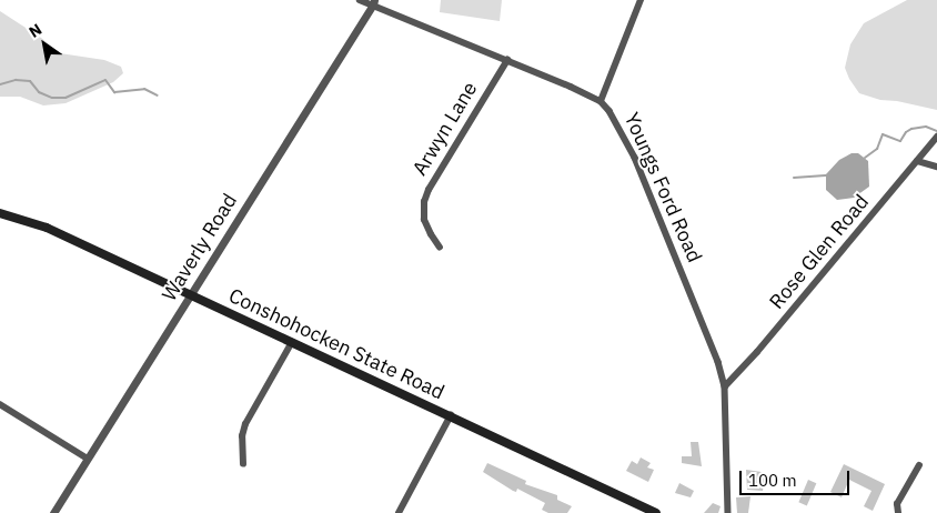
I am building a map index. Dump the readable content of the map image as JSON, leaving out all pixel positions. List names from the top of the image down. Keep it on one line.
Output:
{"streets":{"main road":["Conshohocken State Road"],"street":["Arwyn Lane","Youngs Ford Road","Waverly Road","Rose Glen Road"]},"crossings":[["Arwyn Lane","Youngs Ford Road"],["Youngs Ford Road","Waverly Road"],["Youngs Ford Road","Rose Glen Road"],["Waverly Road","Conshohocken State Road"]],"scale_bar":"100 m","north":"top left"}
